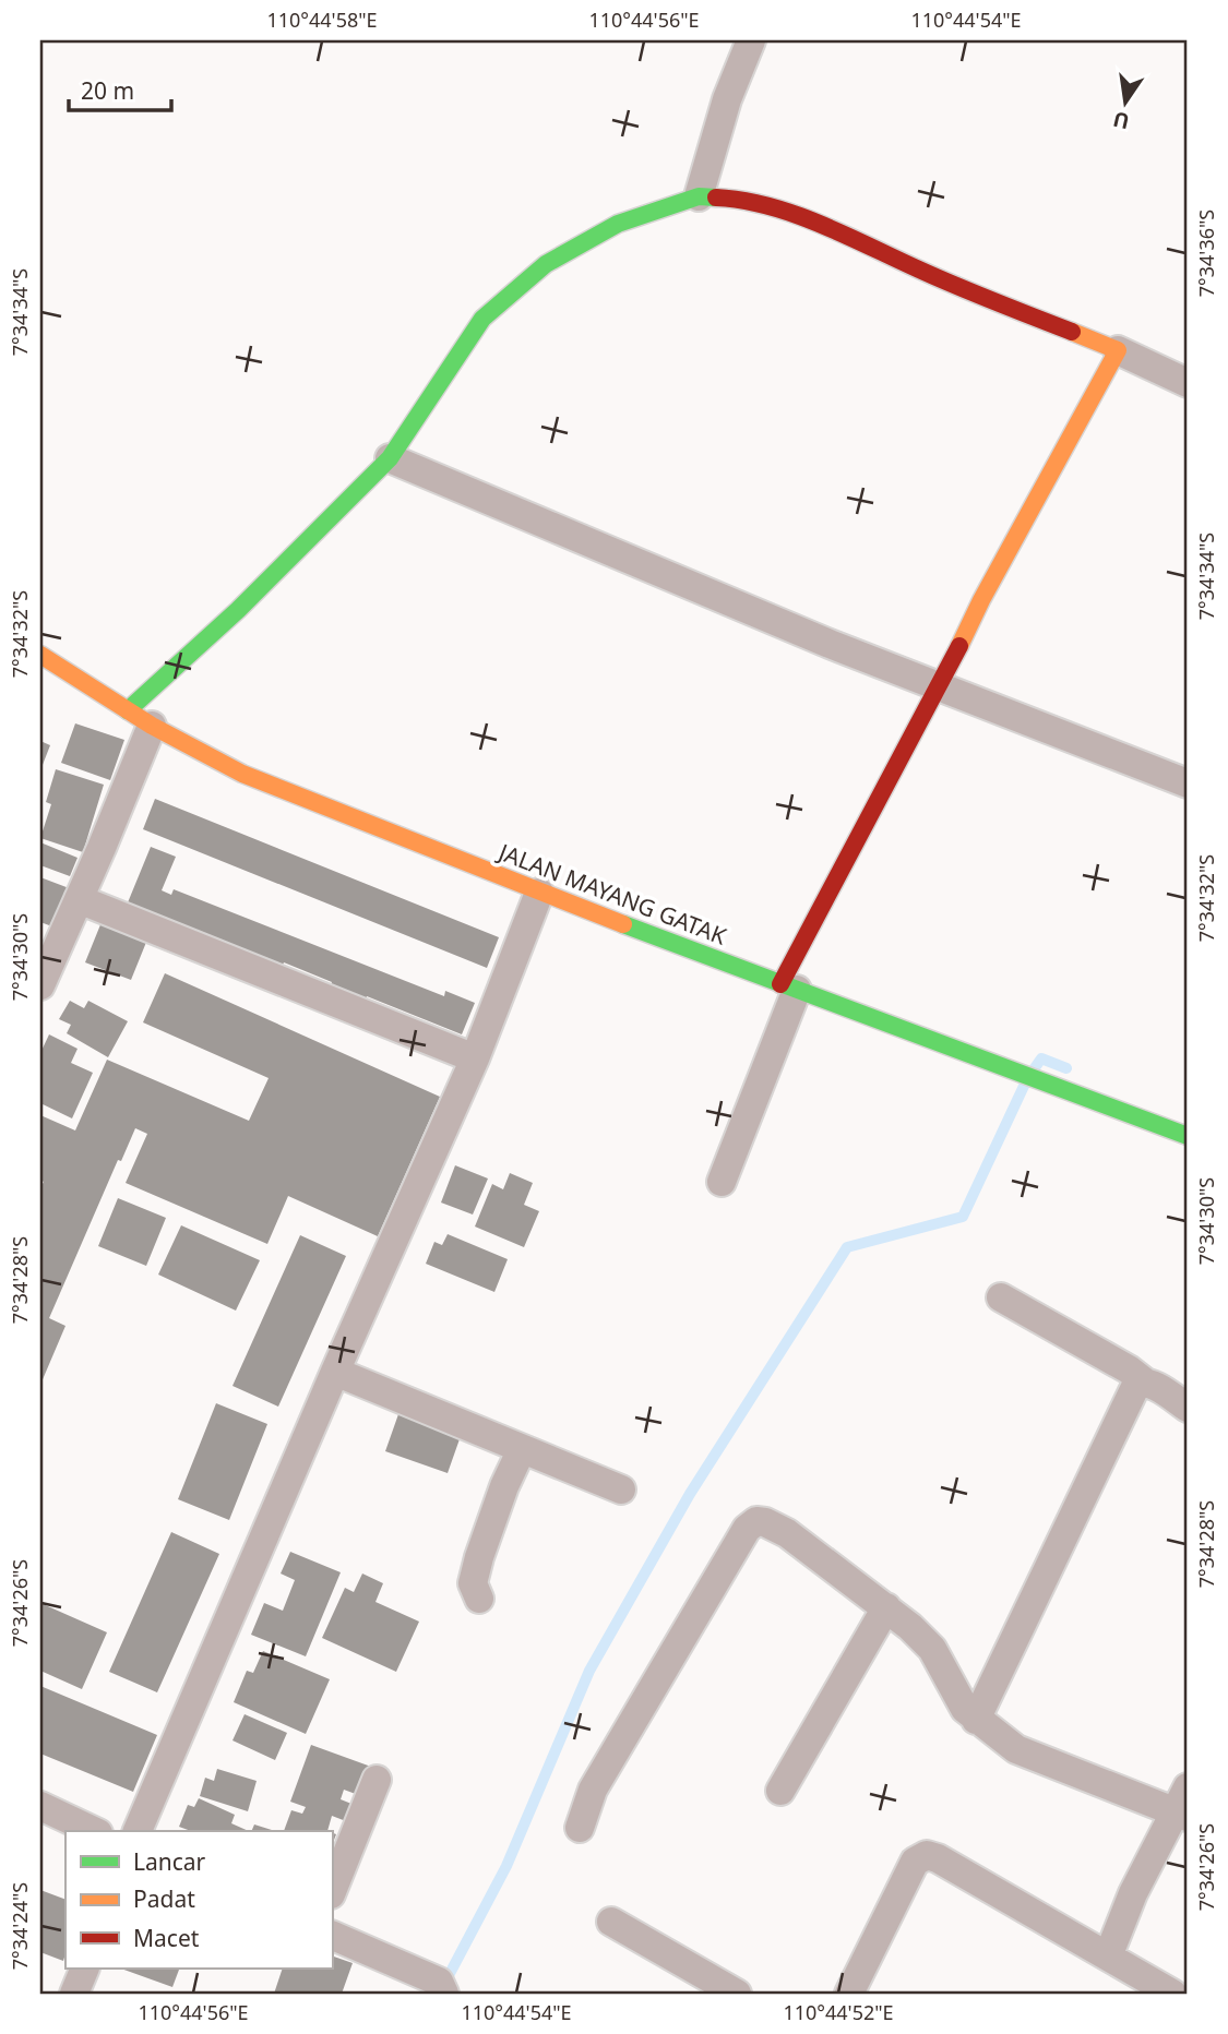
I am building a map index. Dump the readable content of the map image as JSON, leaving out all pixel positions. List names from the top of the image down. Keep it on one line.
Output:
{"streets":{"street":["JALAN MAYANG GATAK"]},"legend":["Lancar","Padat","Macet"],"scale_bar":"20 m","north":"bottom","coordinates":["110°44'58\"E","110°44'56\"E","110°44'54\"E","7°34'36\"S","7°34'34\"S","7°34'32\"S","7°34'30\"S","7°34'28\"S","7°34'26\"S","7°34'24\"S","110°44'52\"E"]}
